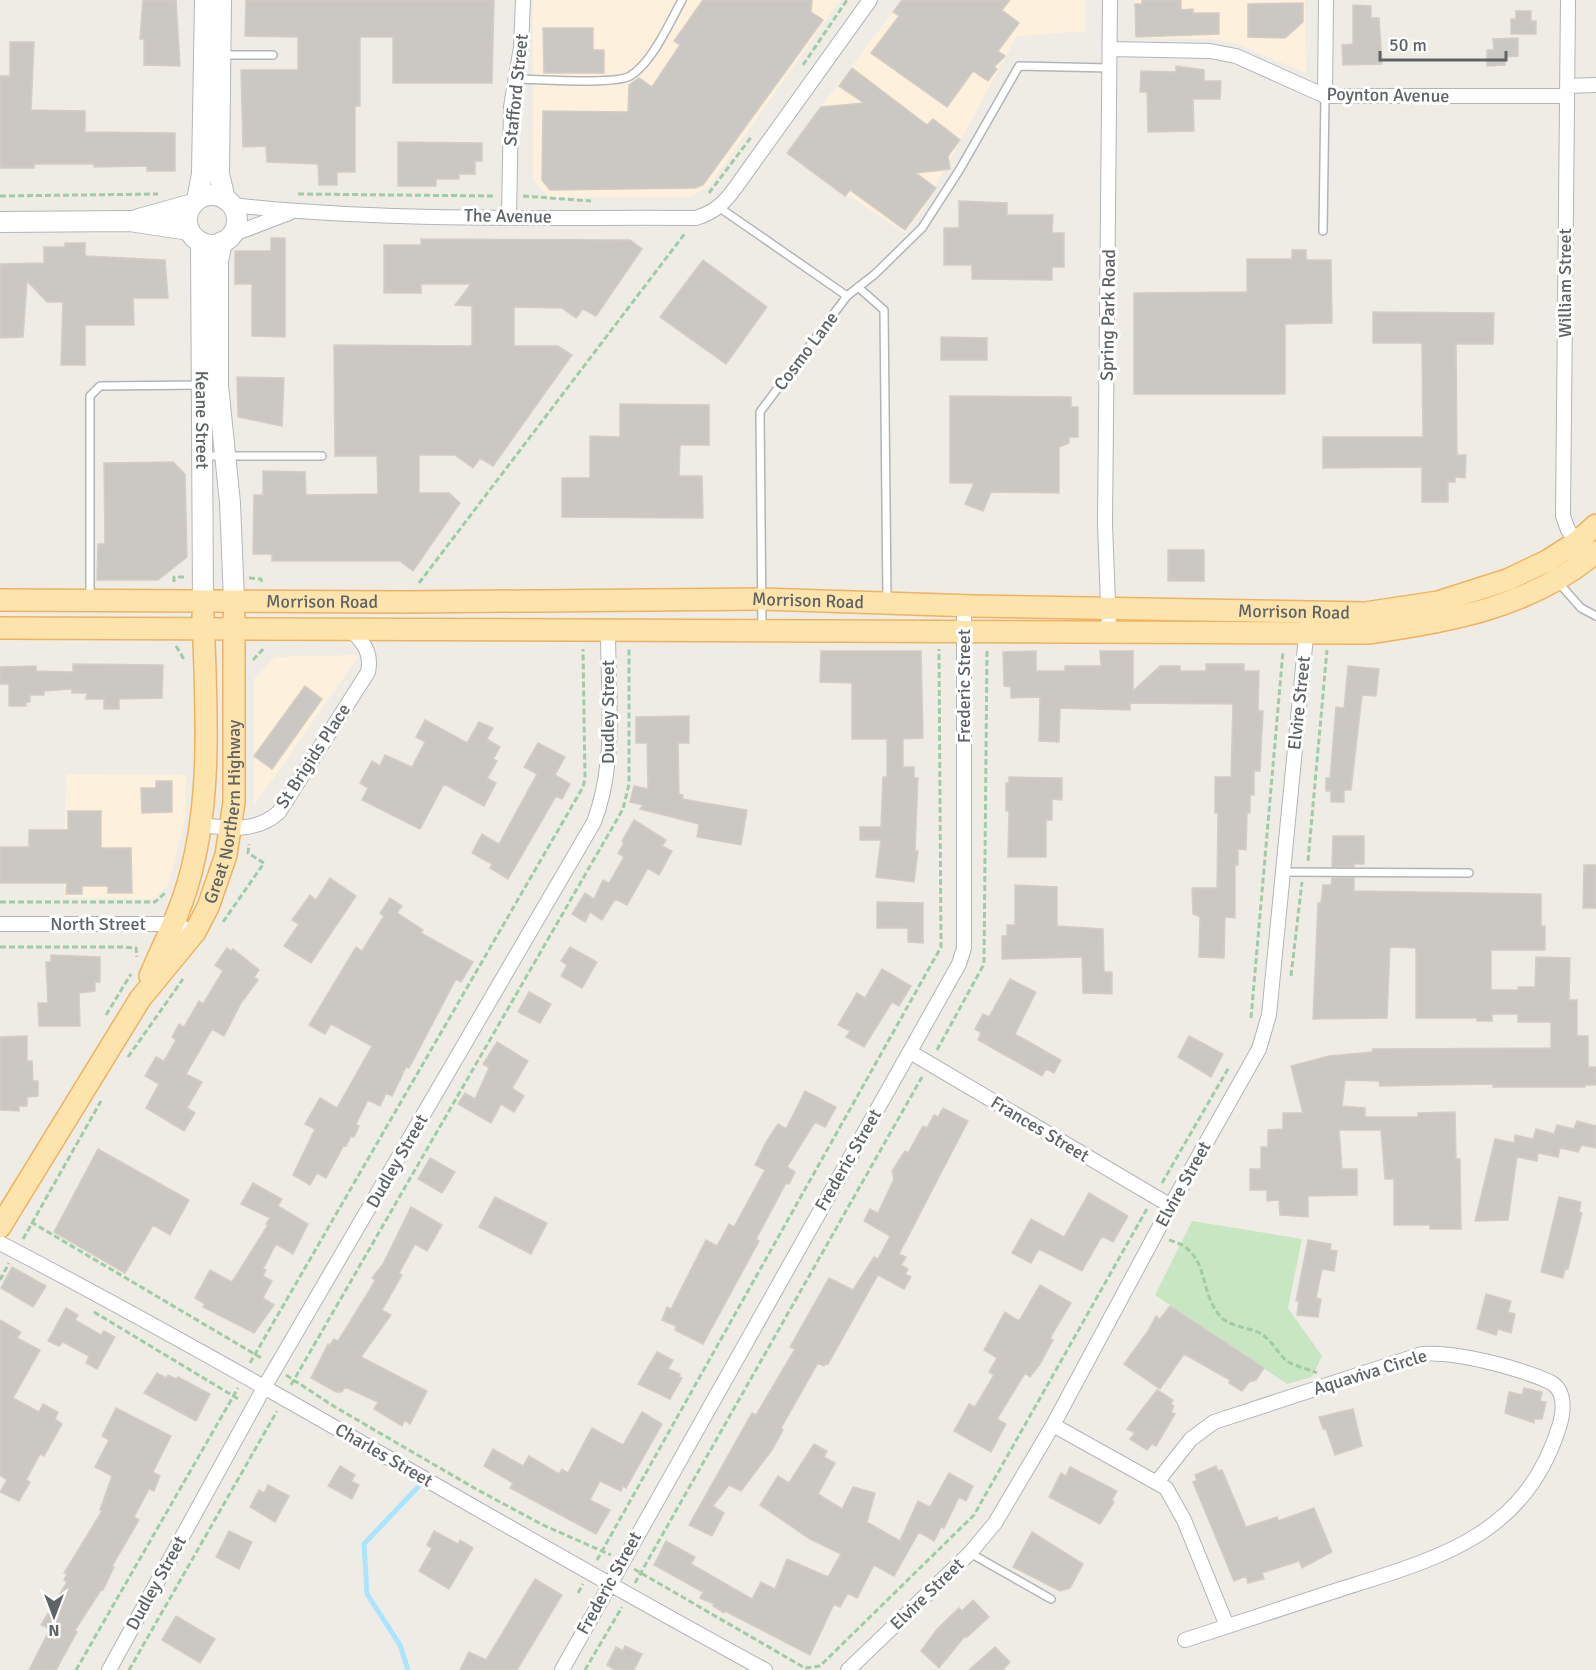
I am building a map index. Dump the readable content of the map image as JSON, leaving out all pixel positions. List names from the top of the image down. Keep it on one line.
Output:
{"streets":{"main road":["Morrison Road","Great Northern Highway"],"street":["Stafford Street","Poynton Avenue","The Avenue","William Street","Spring Park Road","Keane Street","Frederic Street","Elvire Street","Dudley Street","St Brigids Place","North Street","Frances Street","Aquaviva Circle","Charles Street"],"lane":["Cosmo Lane"]},"crossings":[["Stafford Street","The Avenue"],["Poynton Avenue","William Street"],["Poynton Avenue","Spring Park Road"],["The Avenue","Keane Street"],["William Street","Morrison Road"],["Spring Park Road","Cosmo Lane"],["Spring Park Road","Morrison Road"],["Cosmo Lane","Morrison Road"],["Keane Street","Morrison Road"],["Keane Street","Great Northern Highway"],["Morrison Road","Frederic Street"],["Morrison Road","Elvire Street"],["Morrison Road","Dudley Street"],["Morrison Road","St Brigids Place"],["Morrison Road","Great Northern Highway"],["Frederic Street","Frances Street"],["Frederic Street","Charles Street"],["Elvire Street","Frances Street"],["Dudley Street","Charles Street"],["St Brigids Place","Great Northern Highway"],["Great Northern Highway","North Street"]],"scale_bar":"50 m","north":"bottom"}
